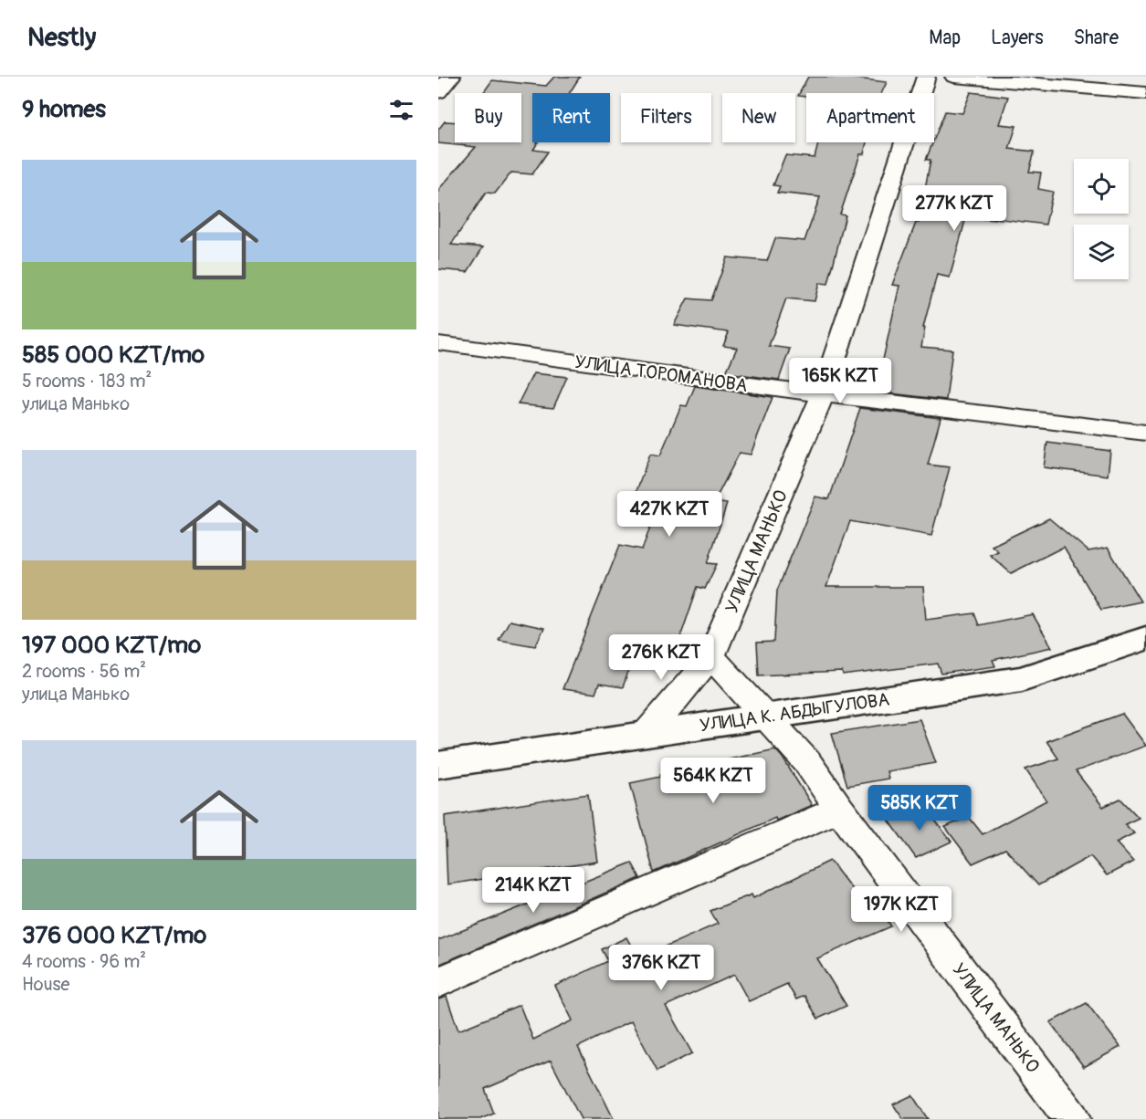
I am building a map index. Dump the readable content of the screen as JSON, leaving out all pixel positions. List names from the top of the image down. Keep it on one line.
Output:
{"streets":{"street":["УЛИЦА ТОРОМАНОВА","УЛИЦА МАНЬКО","УЛИЦА К. АБДЫГУЛОВА"]},"crossings":[["УЛИЦА ТОРОМАНОВА","УЛИЦА МАНЬКО"],["УЛИЦА МАНЬКО","УЛИЦА К. АБДЫГУЛОВА"]],"page":{"header":"Nestly","nav":["Map","Layers","Share"],"heading":"9 homes","chip":["Buy","Rent","Filters","New","Apartment"],"list":[{"name":"585 000 KZT/mo","note":"5 rooms · 183 m² · улица Манько"},{"name":"197 000 KZT/mo","note":"2 rooms · 56 m² · улица Манько"},{"name":"376 000 KZT/mo","note":"4 rooms · 96 m² · House"}],"price":["277K KZT","165K KZT","427K KZT","276K KZT","564K KZT","585K KZT","214K KZT","197K KZT","376K KZT"]}}
